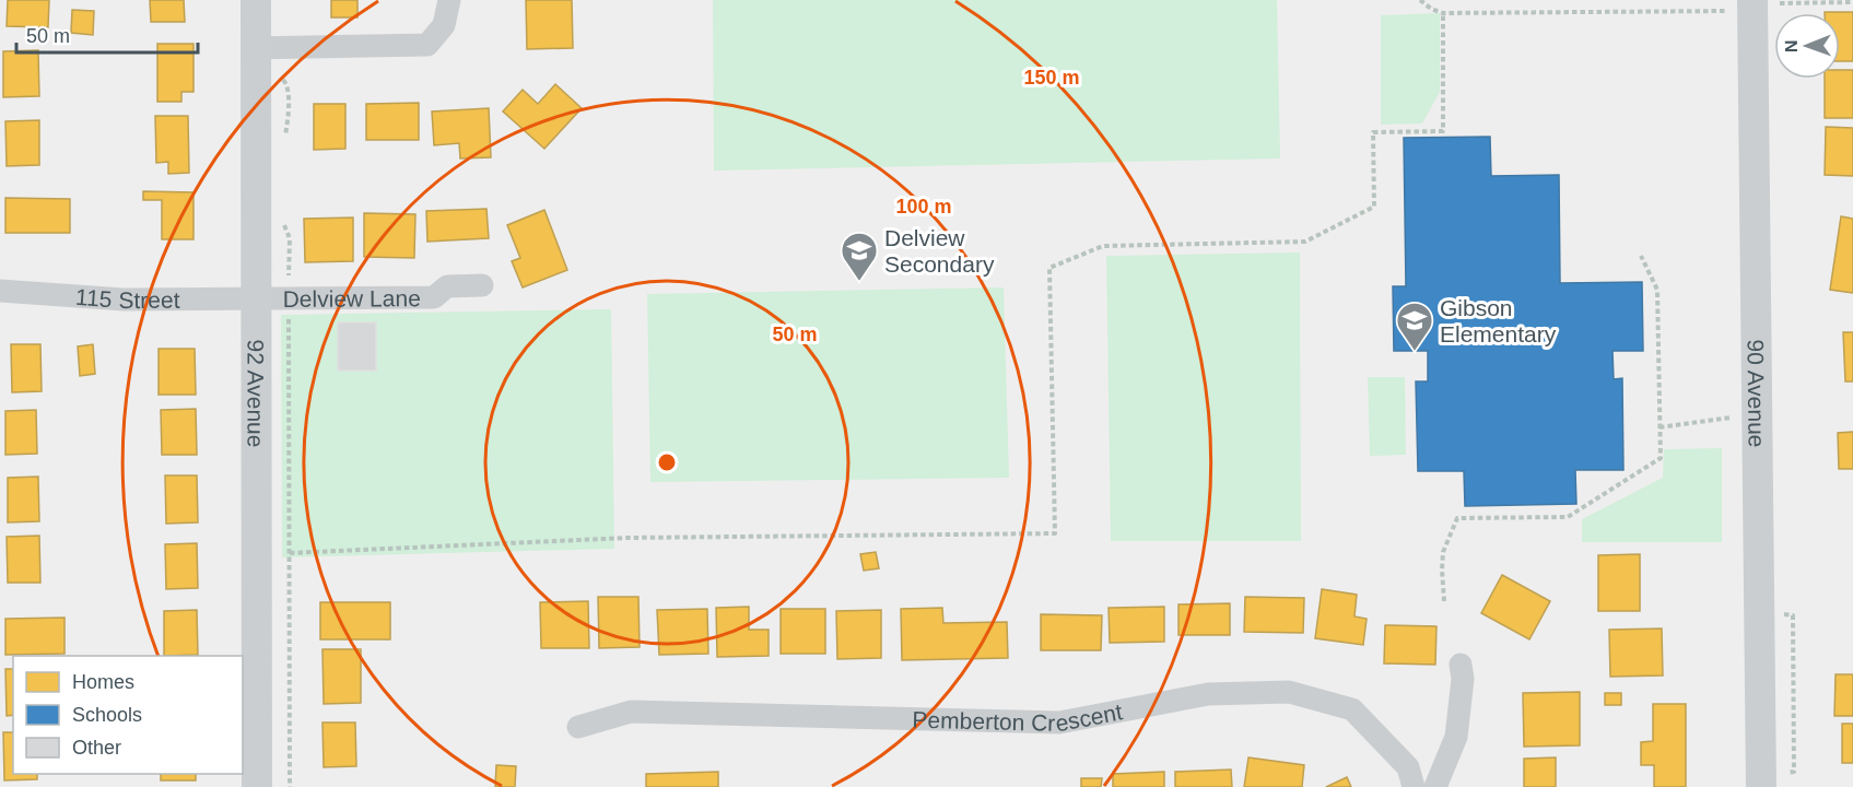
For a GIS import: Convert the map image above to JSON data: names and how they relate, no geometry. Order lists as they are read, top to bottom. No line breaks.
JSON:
{"streets":{"street":["115 Street","Delview Lane","92 Avenue","90 Avenue","Pemberton Crescent"]},"crossings":[["115 Street","Delview Lane"],["115 Street","92 Avenue"],["Delview Lane","92 Avenue"]],"places":{"school or university":["Delview Secondary","Gibson Elementary"]},"legend":["Homes","Schools","Other"],"scale_bar":"50 m","north":"left","rings":["150 m","100 m","50 m"]}
